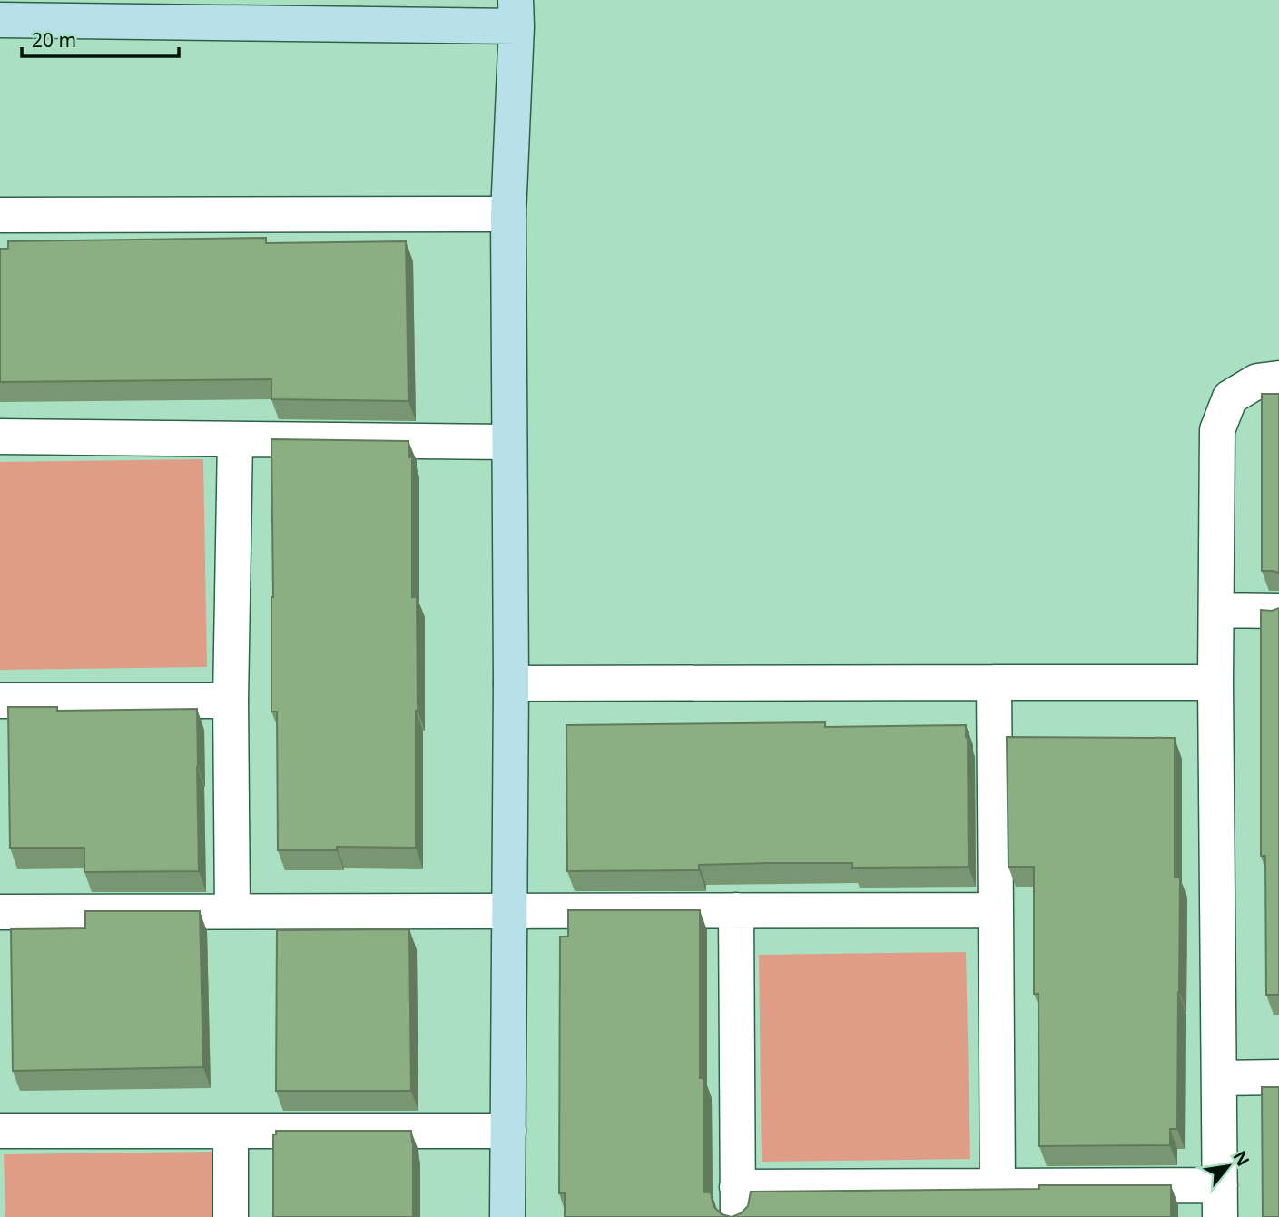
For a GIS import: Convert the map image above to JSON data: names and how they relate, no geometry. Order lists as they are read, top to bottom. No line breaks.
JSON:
{"scale_bar":"20 m","north":"top right"}
